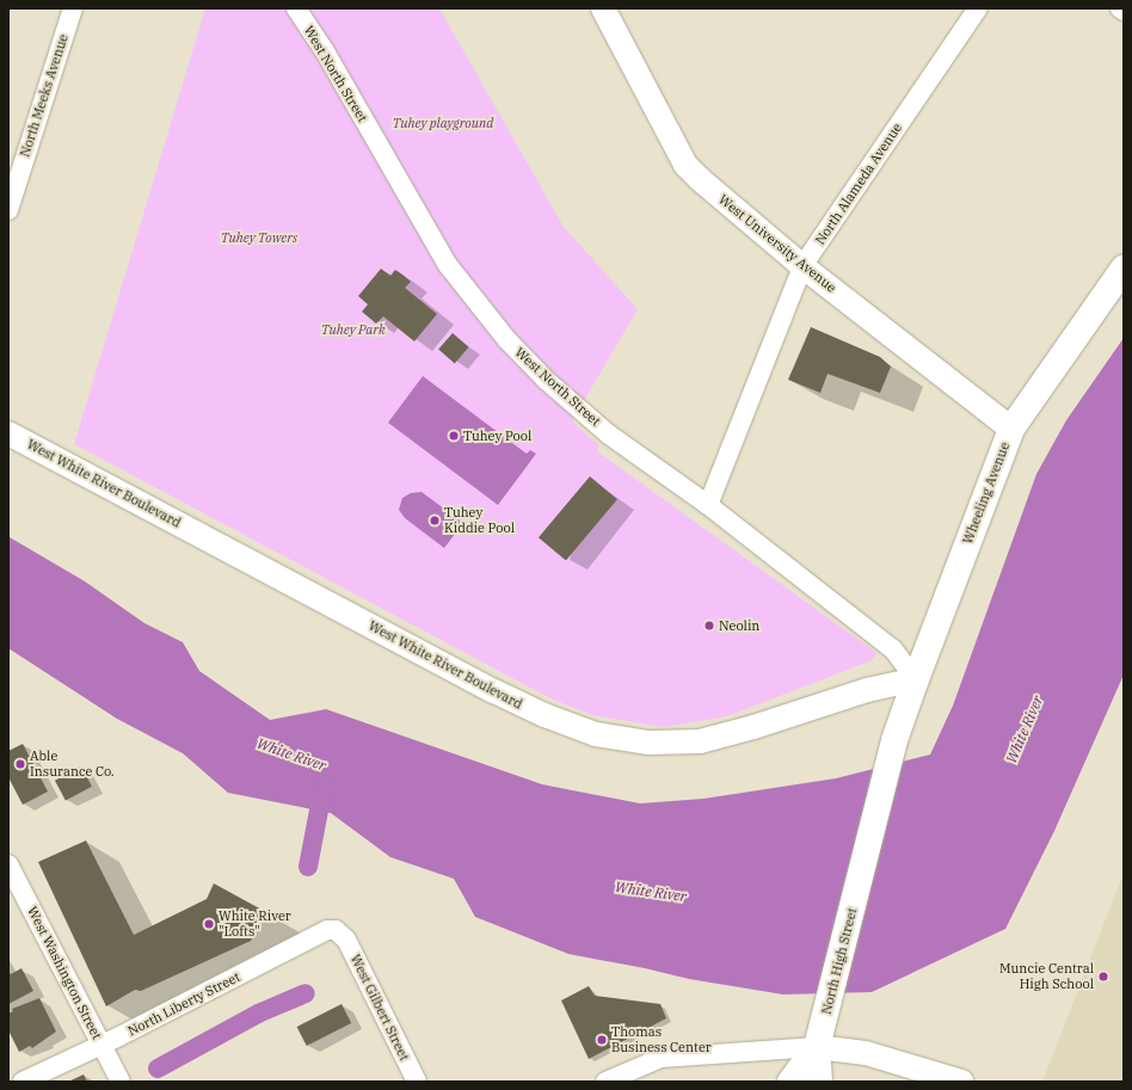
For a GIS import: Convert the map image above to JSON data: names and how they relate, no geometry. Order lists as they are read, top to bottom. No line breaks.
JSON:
{"streets":{"main road":["Wheeling Avenue","North High Street"],"street":["West North Street","North Meeks Avenue","North Alameda Avenue","West University Avenue","West White River Boulevard","West Washington Street","North Liberty Street","West Gilbert Street"]},"crossings":[["West North Street","North Alameda Avenue"],["West North Street","West White River Boulevard"],["West North Street","Wheeling Avenue"],["North Alameda Avenue","West University Avenue"],["West University Avenue","Wheeling Avenue"],["West White River Boulevard","Wheeling Avenue"],["Wheeling Avenue","North High Street"],["West Washington Street","North Liberty Street"],["North Liberty Street","West Gilbert Street"]],"water":["White River"],"parks":["Tuhey playground","Tuhey Towers","Tuhey Park"],"places":["Tuhey Pool","Tuhey Kiddie Pool","Neolin","Able Insurance Co.","White River \"Lofts\"","Muncie Central High School","Thomas Business Center"]}
